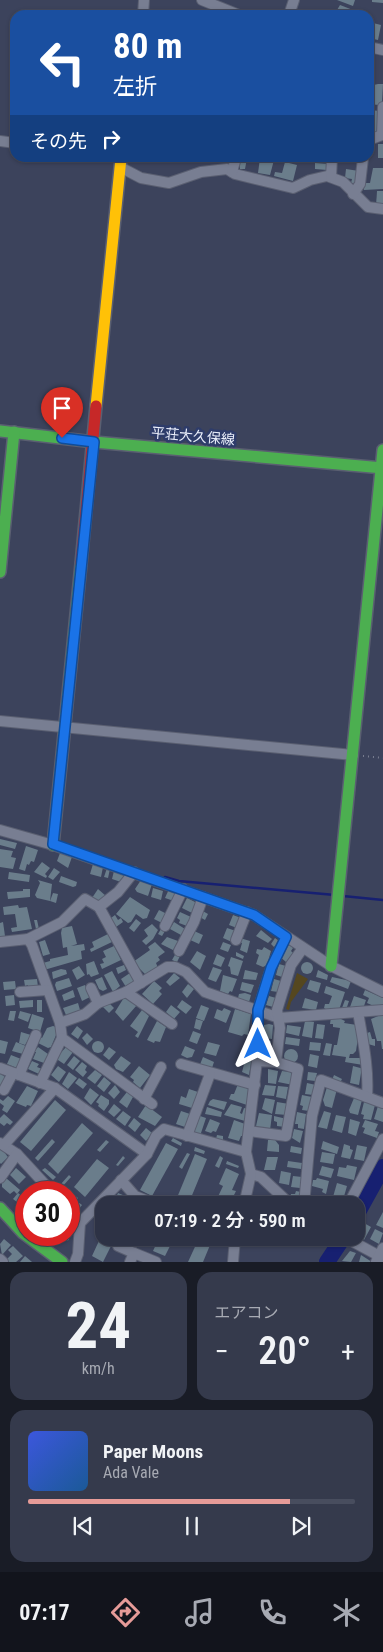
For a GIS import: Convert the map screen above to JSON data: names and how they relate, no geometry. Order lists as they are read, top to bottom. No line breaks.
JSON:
{"streets":{"street":["平荘大久保線"]},"page":{"turn":["80 m","左折"],"then":"その先","limit":"30","trip":"07:19 · 2 分 · 590 m","tile":[["24","km/h"],"エアコン"],"heat":["−","20°","+"],"song":["Paper Moons","Ada Vale"],"tabs":"07:17"}}
